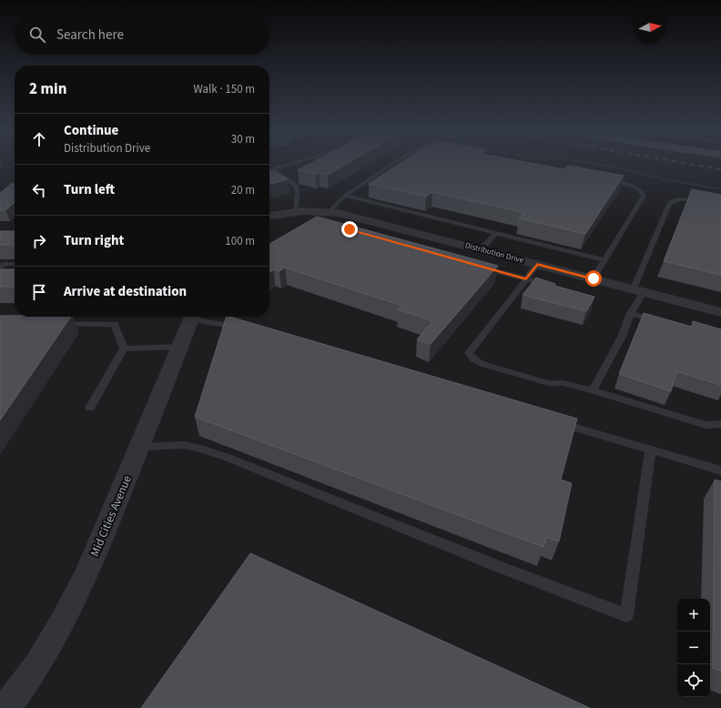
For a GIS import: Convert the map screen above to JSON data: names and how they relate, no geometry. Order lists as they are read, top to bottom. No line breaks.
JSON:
{"streets":{"street":["Distribution Drive","Mid Cities Avenue"]},"north":"right","page":{"search":"Search here","heading":["2 min","Walk · 150 m"],"list":[["Continue","Distribution Drive","30 m"],["Turn left","20 m"],["Turn right","100 m"],"Arrive at destination"],"map_buttons":["+","−"]}}
